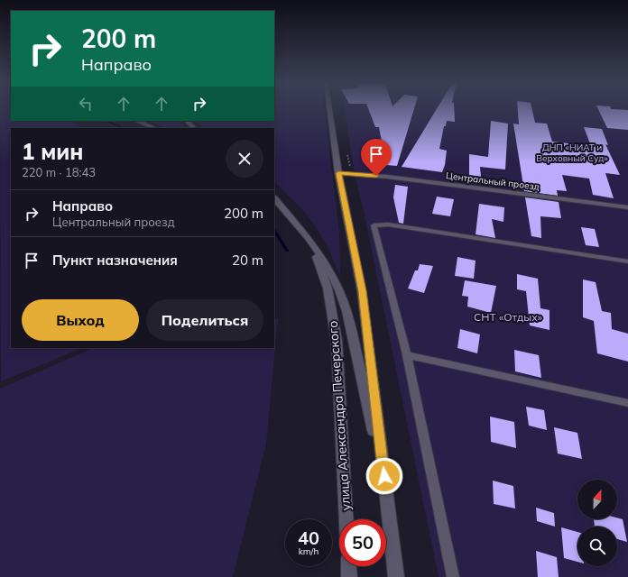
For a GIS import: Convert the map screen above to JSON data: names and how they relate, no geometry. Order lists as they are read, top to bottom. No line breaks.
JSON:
{"streets":{"main road":["Центральный проезд","улица Александра Печерского"]},"parks":["ДНП «НИАТ и Верховный Суд»","СНТ «Отдых»"],"north":"top","page":{"turn":["200 m","Направо"],"heading":["1 мин","220 m · 18:43"],"list":[{"name":"Направо","note":"Центральный проезд","value":"200 m"},{"name":"Пункт назначения","value":"20 m"}],"buttons":["Выход","Поделиться"],"speed":"40 km/h","limit":"50"}}
